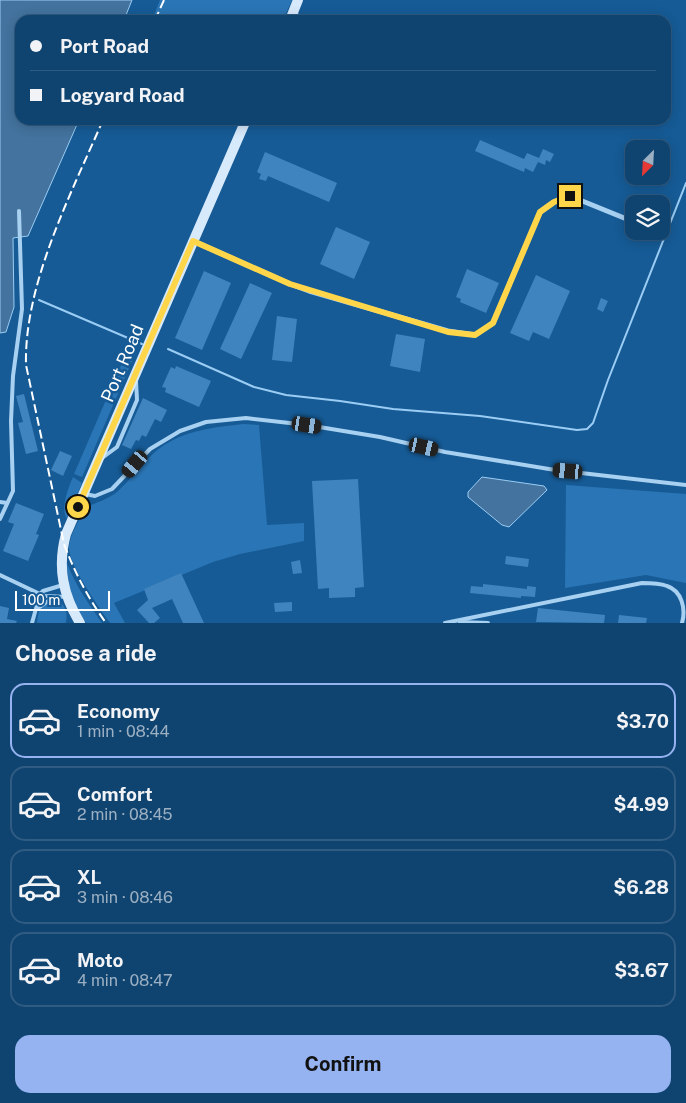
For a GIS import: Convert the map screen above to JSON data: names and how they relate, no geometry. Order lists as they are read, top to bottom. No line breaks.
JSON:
{"streets":{"main road":["Port Road"]},"scale_bar":"100 m","north":"bottom left","page":{"banner":["Port Road","Logyard Road"],"scale":"100 m","heading":"Choose a ride","list":[{"name":"Economy","note":"1 min · 08:44","value":"$3.70"},{"name":"Comfort","note":"2 min · 08:45","value":"$4.99"},{"name":"XL","note":"3 min · 08:46","value":"$6.28"},{"name":"Moto","note":"4 min · 08:47","value":"$3.67"}],"buttons":"Confirm"}}
